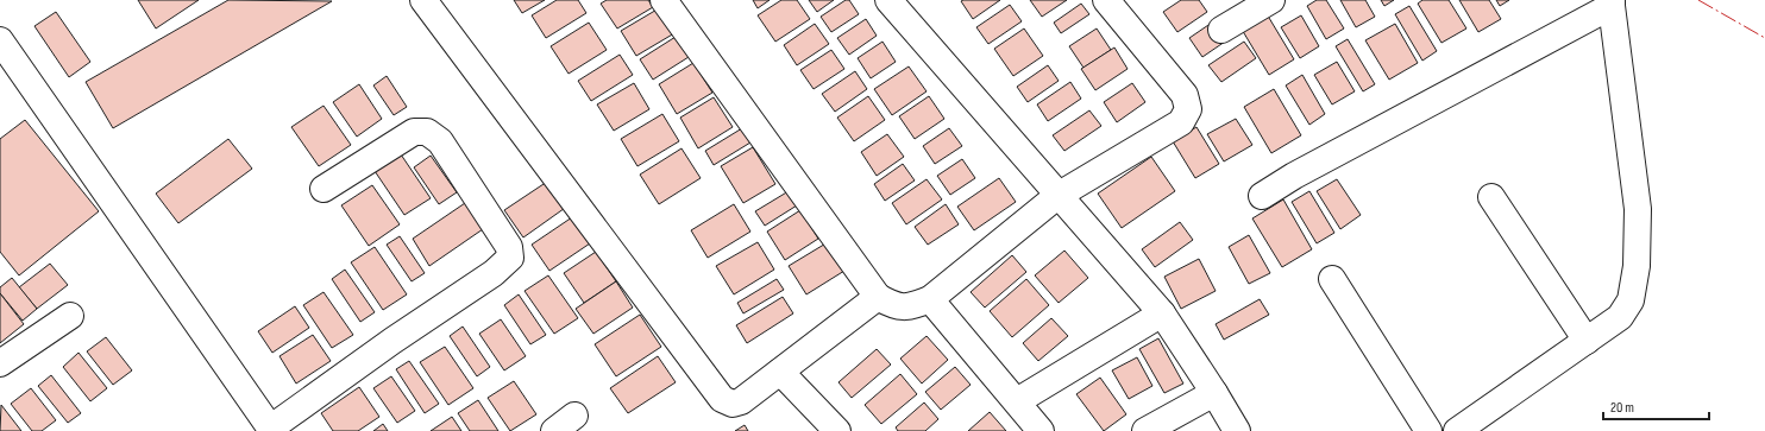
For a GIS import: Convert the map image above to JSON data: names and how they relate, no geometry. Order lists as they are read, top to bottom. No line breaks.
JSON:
{"scale_bar":"20 m"}
